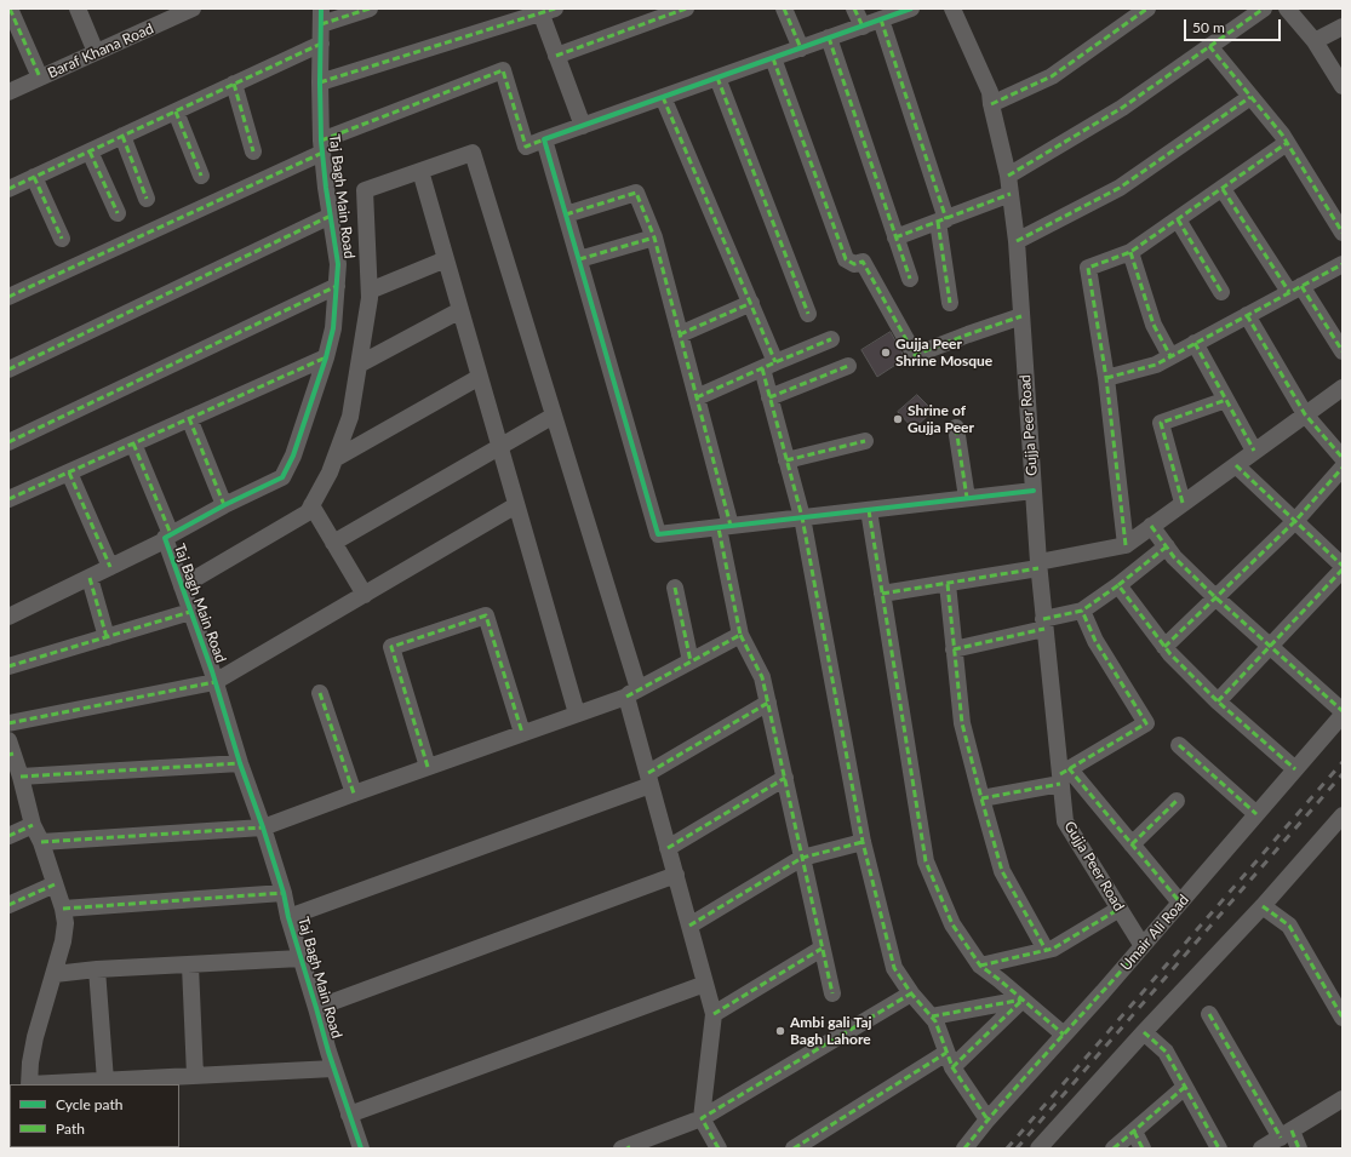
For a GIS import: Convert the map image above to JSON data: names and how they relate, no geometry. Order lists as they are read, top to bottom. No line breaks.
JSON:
{"streets":{"street":["Baraf Khana Road","Taj Bagh Main Road","Gujja Peer Road","Umair Ali Road"]},"crossings":[["Gujja Peer Road","Umair Ali Road"]],"places":["Gujja Peer Shrine Mosque","Shrine of Gujja Peer","Ambi gali Taj Bagh Lahore"],"legend":["Cycle path","Path"],"scale_bar":"50 m"}
